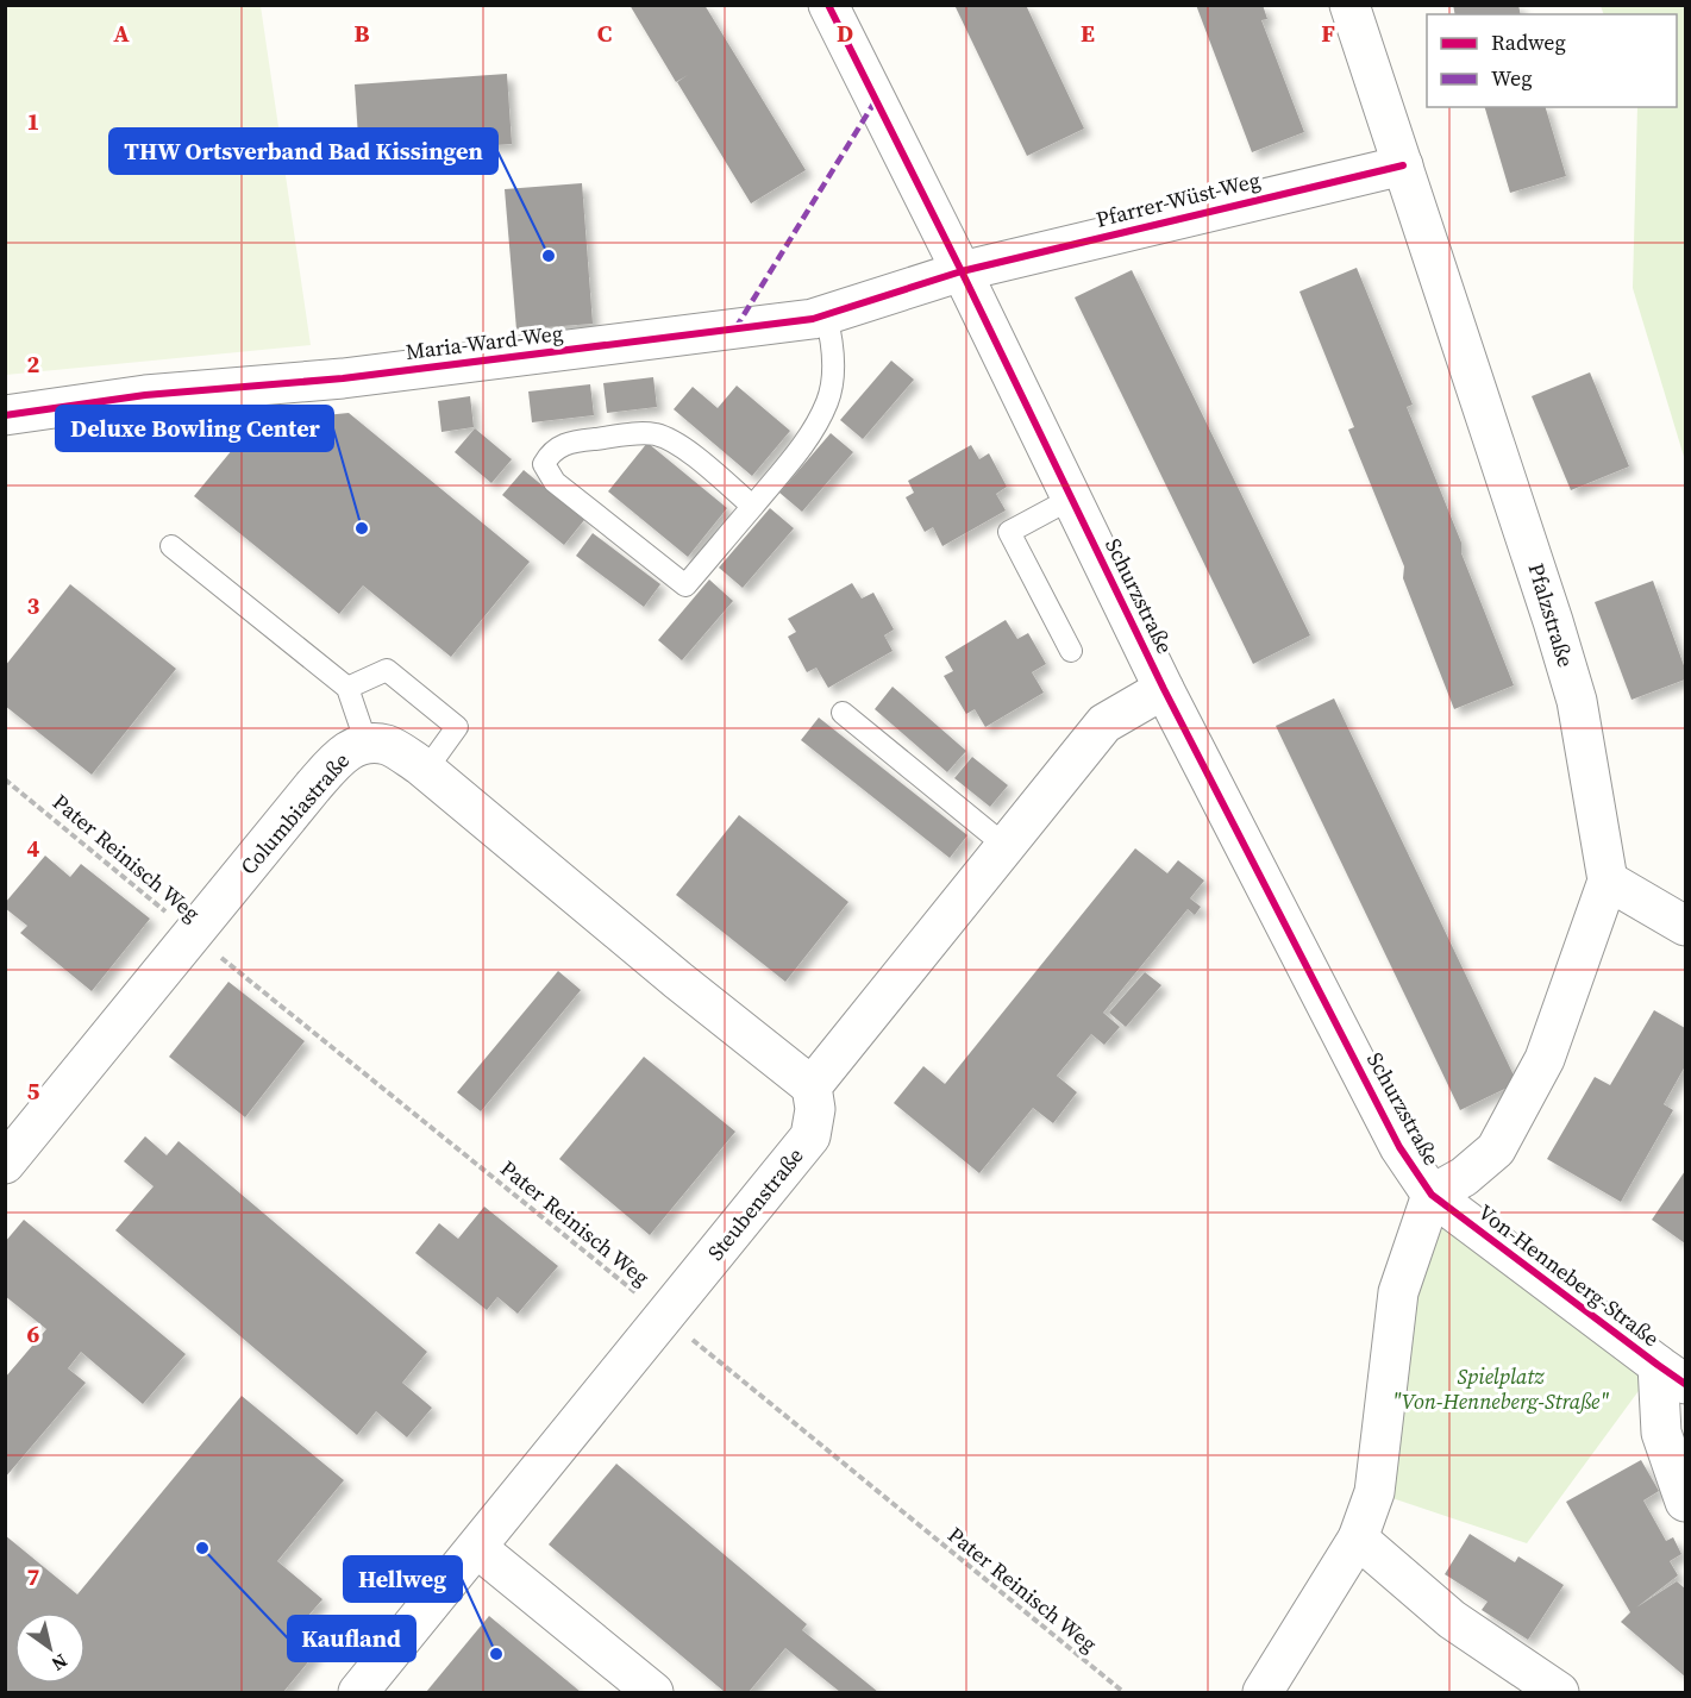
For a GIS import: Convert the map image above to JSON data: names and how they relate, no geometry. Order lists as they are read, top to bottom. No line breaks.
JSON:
{"streets":{"street":["Pfarrer-Wüst-Weg","Maria-Ward-Weg","Schurzstraße","Pfalzstraße","Columbiastraße","Steubenstraße","Von-Henneberg-Straße"],"path":["Pater Reinisch Weg"]},"crossings":[["Pfarrer-Wüst-Weg","Maria-Ward-Weg"],["Pfarrer-Wüst-Weg","Schurzstraße"],["Pfarrer-Wüst-Weg","Pfalzstraße"],["Maria-Ward-Weg","Schurzstraße"],["Schurzstraße","Pfalzstraße"],["Schurzstraße","Von-Henneberg-Straße"],["Pfalzstraße","Von-Henneberg-Straße"],["Columbiastraße","Pater Reinisch Weg"],["Columbiastraße","Steubenstraße"],["Pater Reinisch Weg","Steubenstraße"]],"parks":["Spielplatz \"Von-Henneberg-Straße\""],"places":["THW Ortsverband Bad Kissingen","Deluxe Bowling Center","Kaufland","Hellweg"],"legend":["Radweg","Weg"],"north":"bottom right","grid":{"columns":["A","B","C","D","E","F"],"rows":["1","2","3","4","5","6","7"]}}
